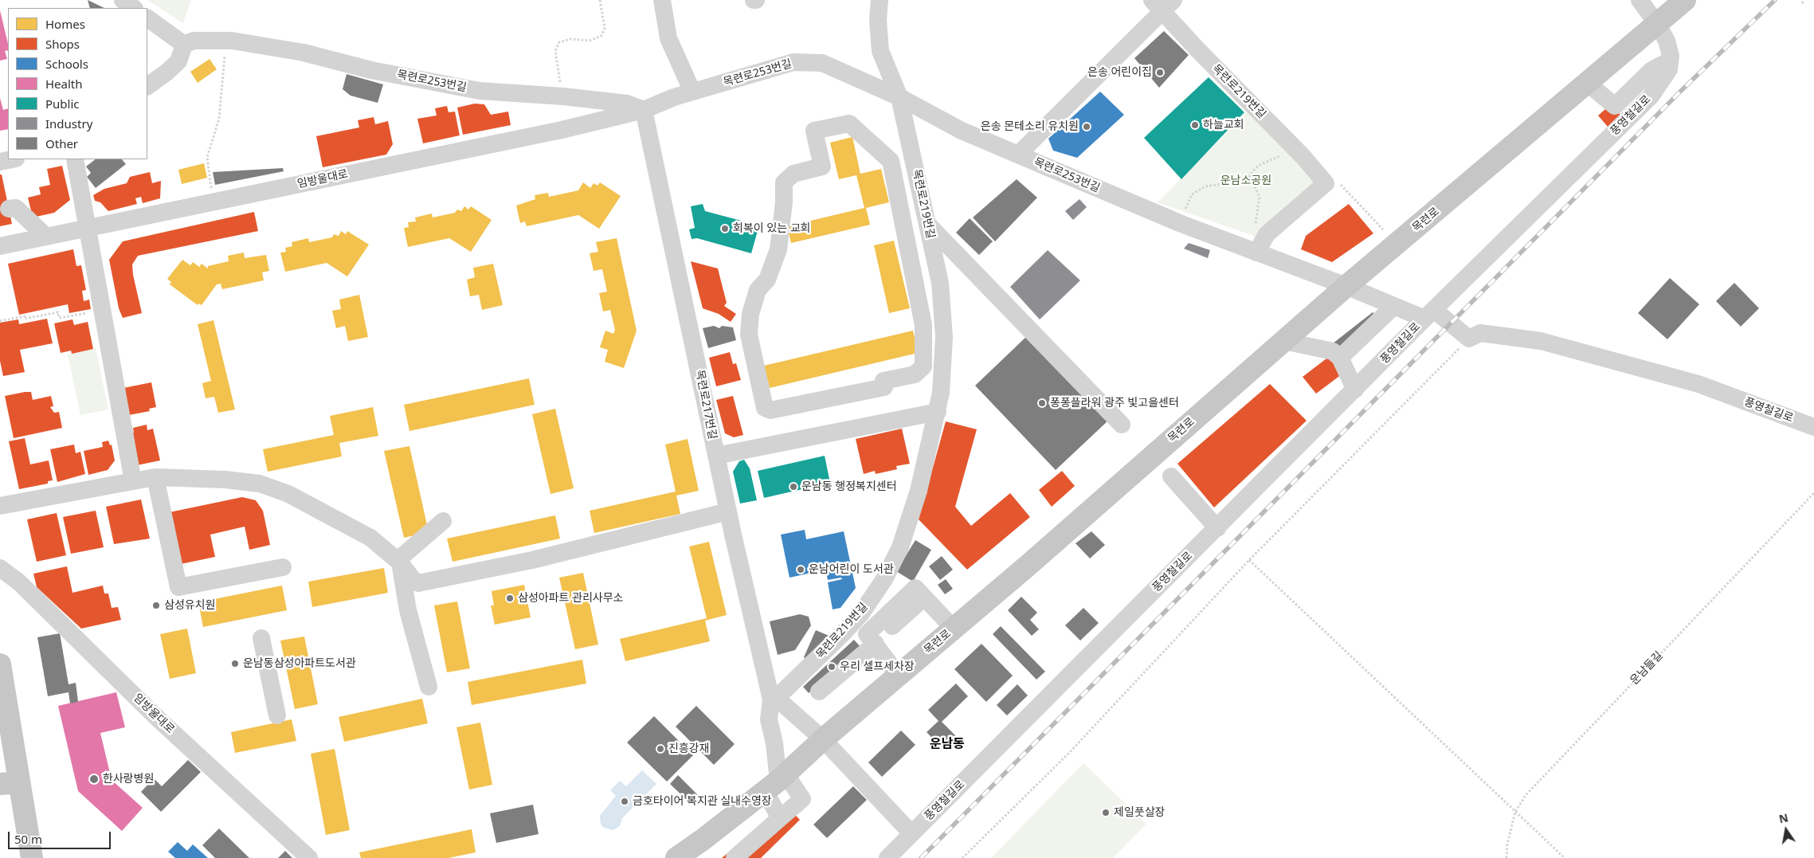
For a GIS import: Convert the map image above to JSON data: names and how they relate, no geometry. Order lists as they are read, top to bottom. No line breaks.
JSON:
{"streets":{"main road":["목련로"],"street":["목련로253번길","목련로219번길","풍영철길로","임방울대로","목련로217번길"],"path":["운남들길"]},"crossings":[["목련로253번길","목련로219번길"],["목련로253번길","풍영철길로"],["목련로253번길","임방울대로"],["목련로253번길","목련로"],["목련로253번길","목련로217번길"],["목련로219번길","목련로217번길"],["풍영철길로","목련로"],["임방울대로","목련로217번길"],["목련로","목련로217번길"]],"districts":["운남동"],"parks":["운남소공원"],"places":["은송 어린이집","하늘교회","은송 몬테소리 유치원","회복이 있는 교회","퐁퐁플라워 광주 빛고을센터","운남동 행정복지센터","운남어린이 도서관","삼성아파트 관리사무소","삼성유치원","운남동삼성아파트도서관","우리 셀프세차장","진흥강재","한사랑병원","금호타이어 복지관 실내수영장","제일풋살장"],"legend":["Homes","Shops","Schools","Health","Public","Industry","Other"],"scale_bar":"50 m","north":"top"}
